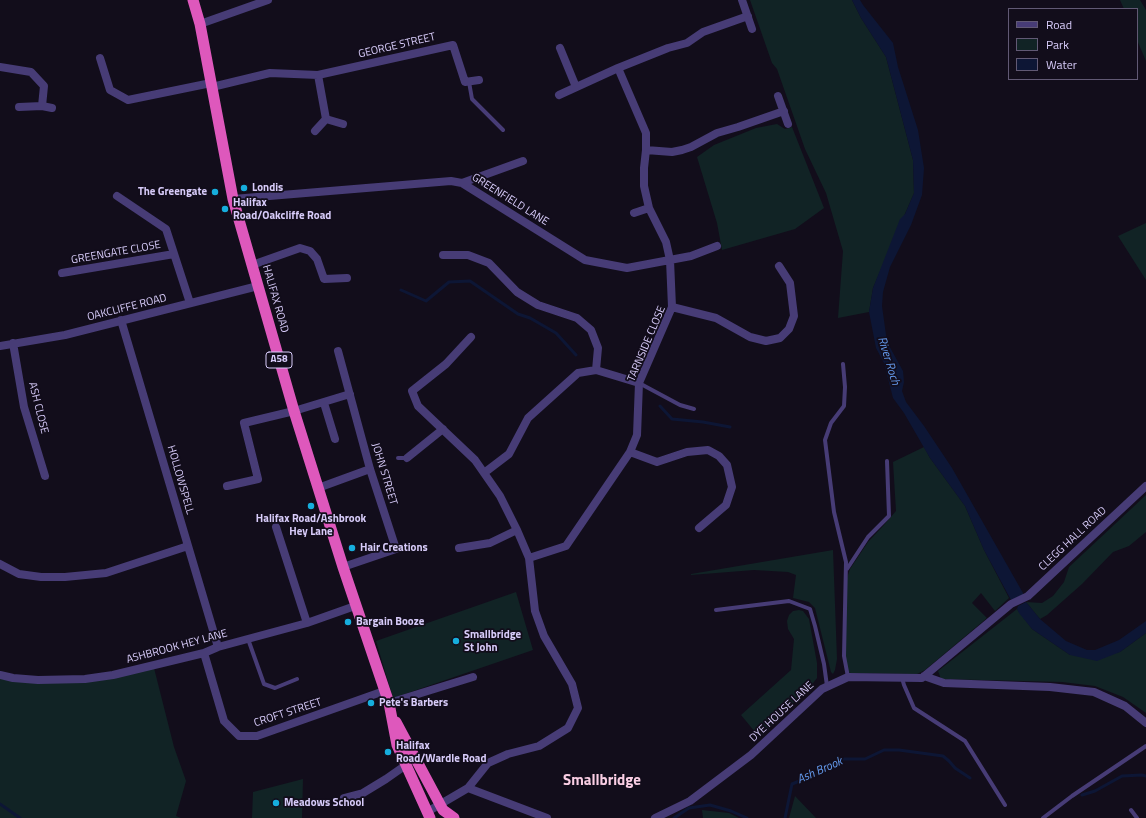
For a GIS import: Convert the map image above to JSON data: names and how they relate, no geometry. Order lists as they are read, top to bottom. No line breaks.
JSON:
{"streets":{"highway":["HALIFAX ROAD","A58"],"street":["GEORGE STREET","GREENFIELD LANE","GREENGATE CLOSE","OAKCLIFFE ROAD","TARNSIDE CLOSE","ASH CLOSE","JOHN STREET","HOLLOWSPELL","CLEGG HALL ROAD","ASHBROOK HEY LANE","DYE HOUSE LANE","CROFT STREET"]},"crossings":[["GEORGE STREET","HALIFAX ROAD"],["GREENFIELD LANE","HALIFAX ROAD"],["GREENGATE CLOSE","OAKCLIFFE ROAD"],["HALIFAX ROAD","OAKCLIFFE ROAD"],["HALIFAX ROAD","JOHN STREET"],["HALIFAX ROAD","ASHBROOK HEY LANE"],["HALIFAX ROAD","CROFT STREET"],["OAKCLIFFE ROAD","ASH CLOSE"],["OAKCLIFFE ROAD","HOLLOWSPELL"],["HOLLOWSPELL","ASHBROOK HEY LANE"],["CLEGG HALL ROAD","DYE HOUSE LANE"],["ASHBROOK HEY LANE","CROFT STREET"]],"districts":["Smallbridge"],"water":["River Roch","Ash Brook"],"places":["Londis","The Greengate","Halifax Road/Oakcliffe Road","Halifax Road/Ashbrook Hey Lane","Hair Creations","Bargain Booze","Smallbridge St John","Pete's Barbers","Halifax Road/Wardle Road","Meadows School"],"legend":["Road","Park","Water"]}
